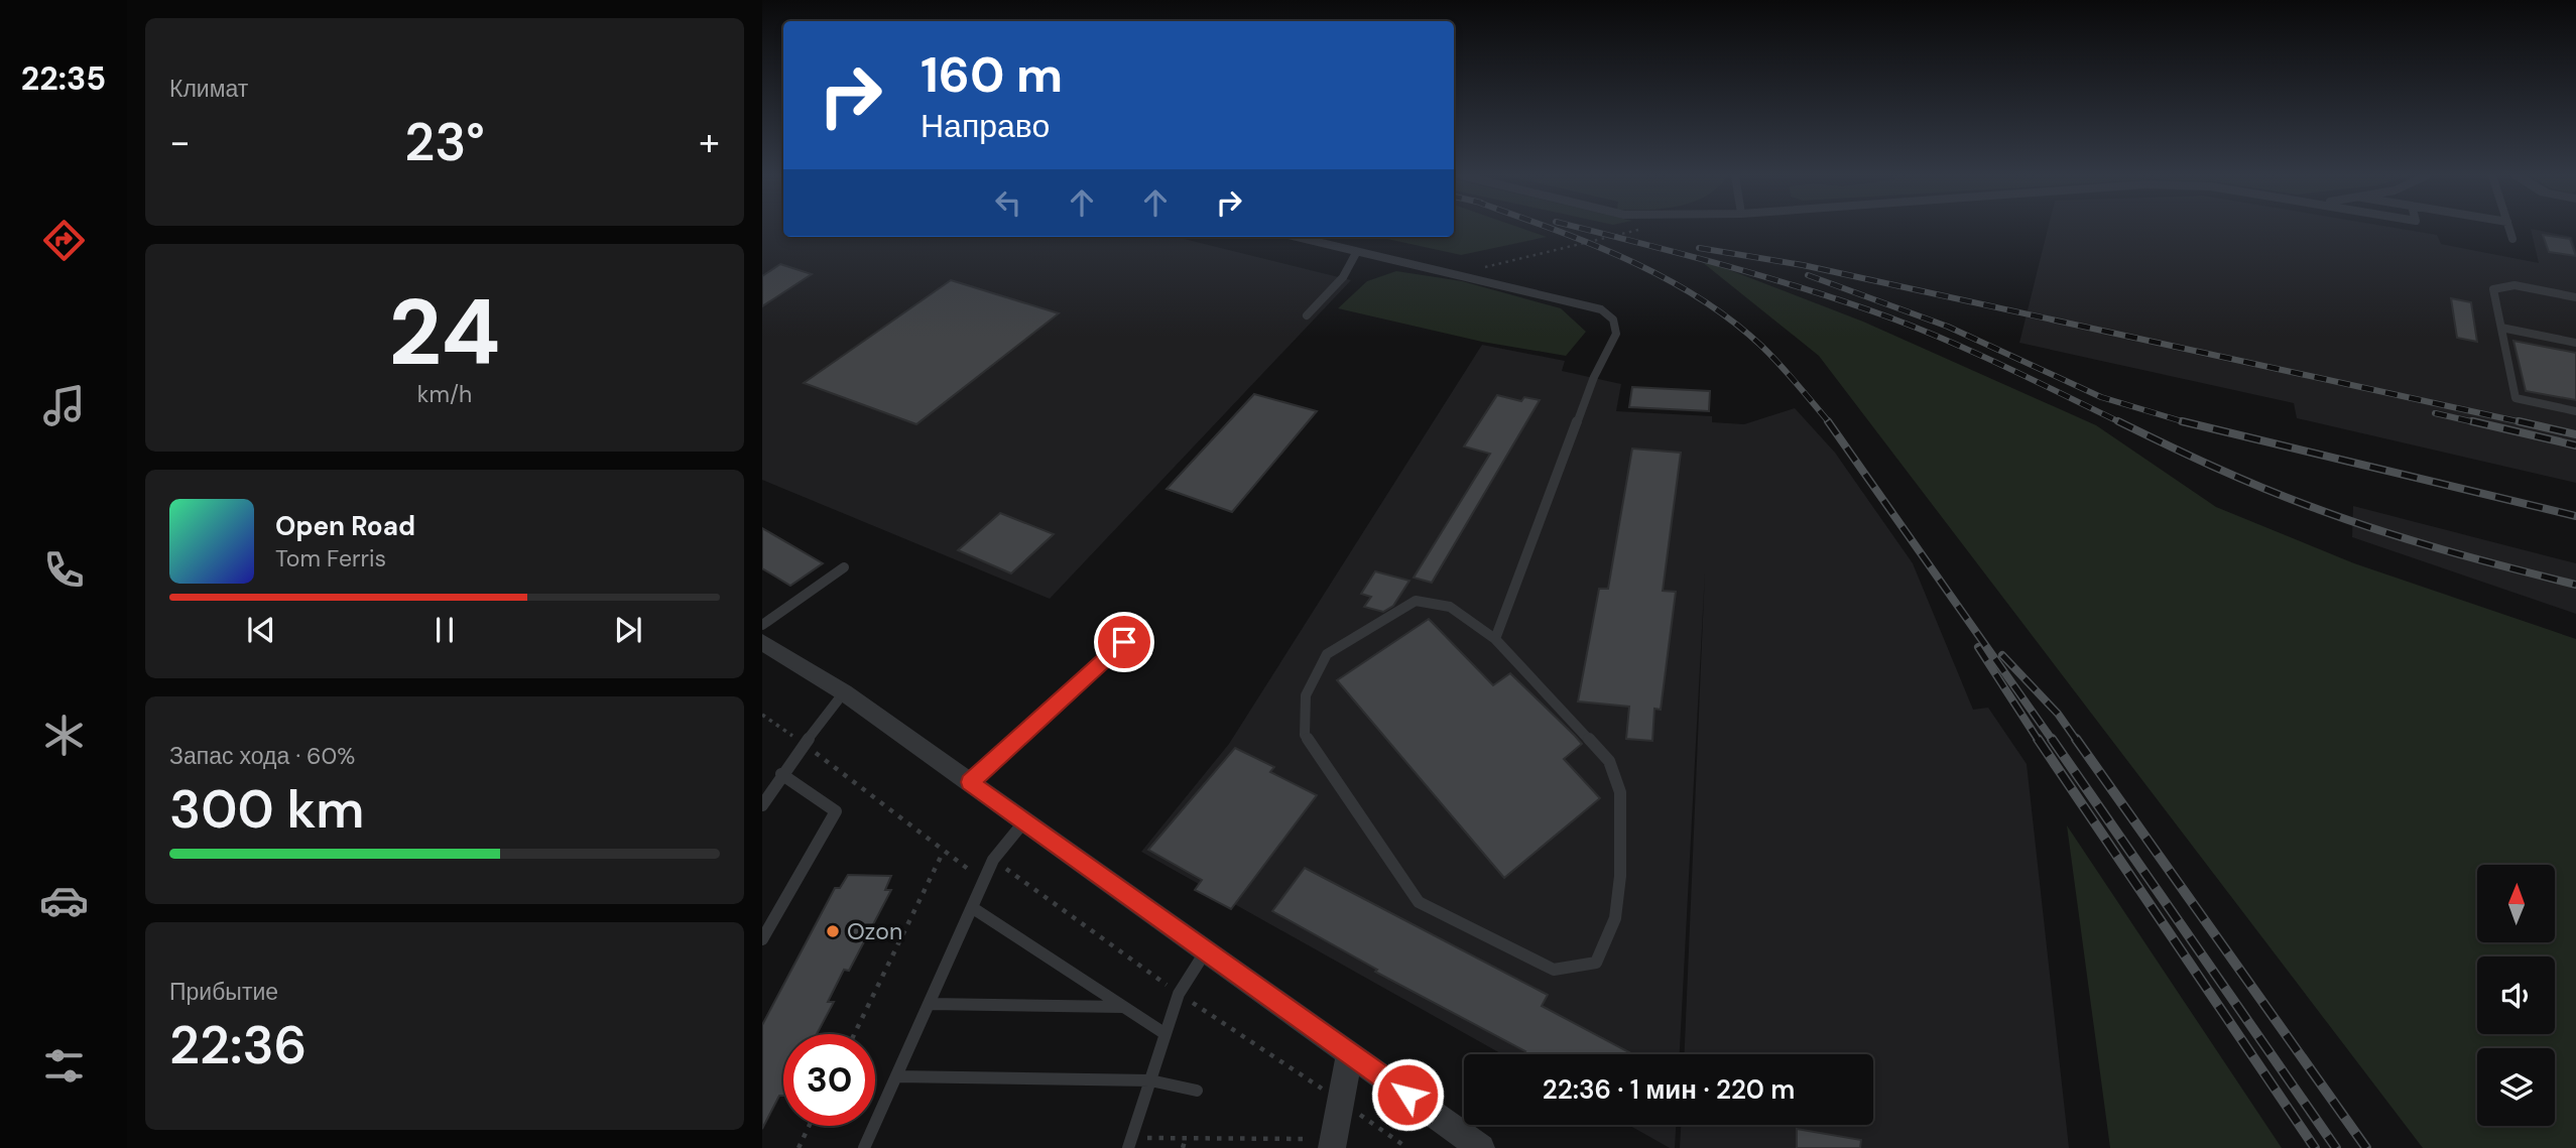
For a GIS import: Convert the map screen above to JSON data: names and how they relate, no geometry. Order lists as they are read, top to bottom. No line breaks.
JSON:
{"places":["Ozon"],"north":"top","page":{"tabs":"22:35","tile":["Климат",["24","km/h"],["Запас хода · 60%","300 km"],["Прибытие","22:36"]],"turn":["160 m","Направо"],"heat":["−","23°","+"],"song":["Open Road","Tom Ferris"],"limit":"30","trip":"22:36 · 1 мин · 220 m"}}
